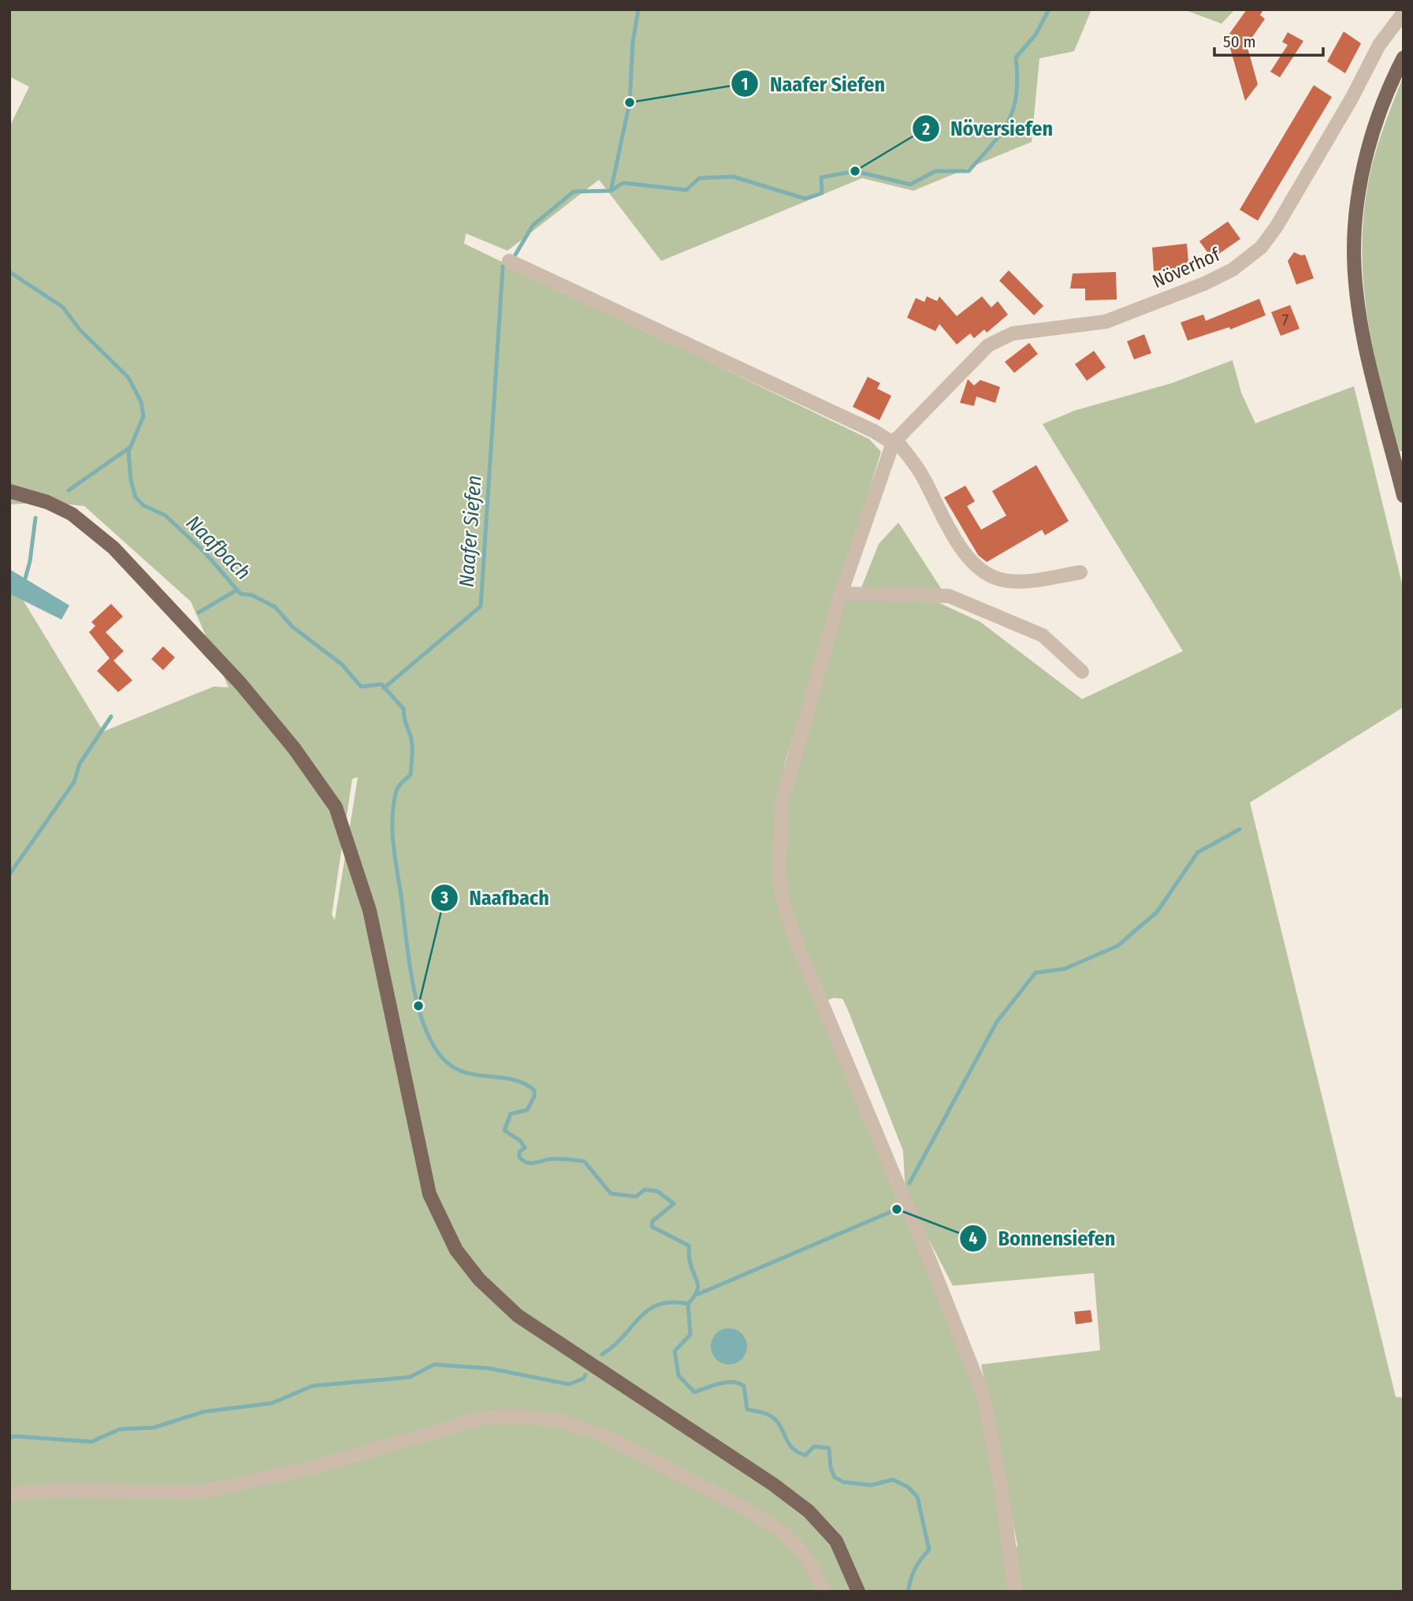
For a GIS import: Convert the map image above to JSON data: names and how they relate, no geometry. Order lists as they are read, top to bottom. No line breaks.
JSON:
{"streets":{"street":["Növerhof"]},"water":["Naafer Siefen","Naafbach"],"places":["Naafer Siefen","Növersiefen","Naafbach","Bonnensiefen"],"house_numbers":["7"],"scale_bar":"50 m"}
